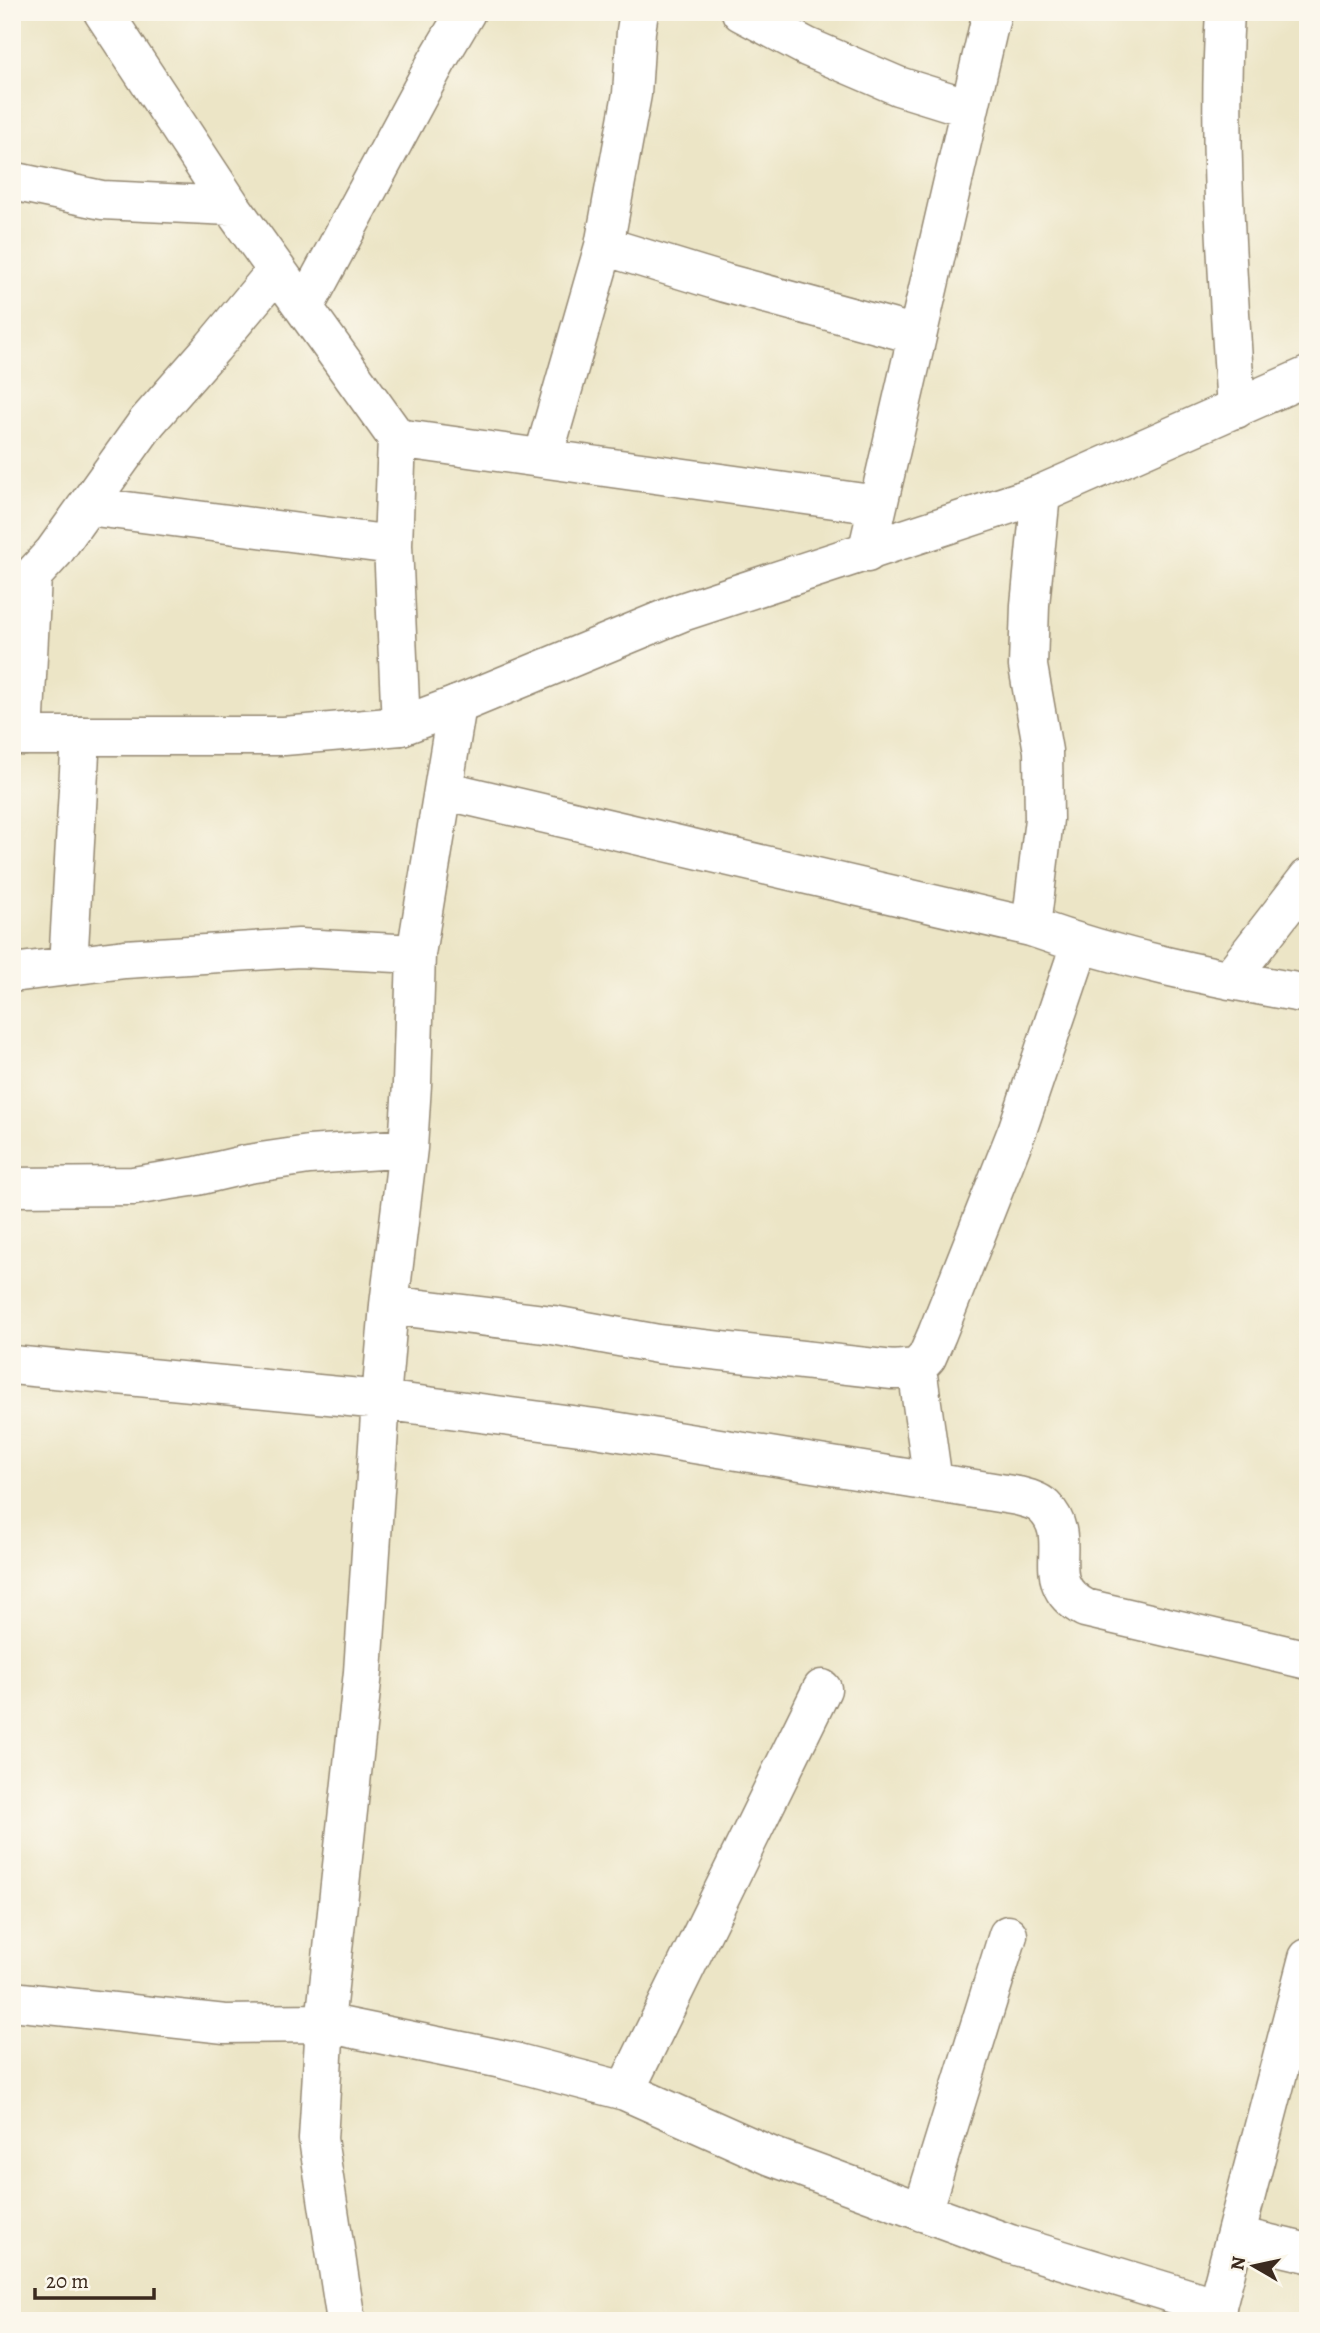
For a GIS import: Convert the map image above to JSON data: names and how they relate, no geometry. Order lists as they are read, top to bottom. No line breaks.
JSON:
{"scale_bar":"20 m","north":"left"}
